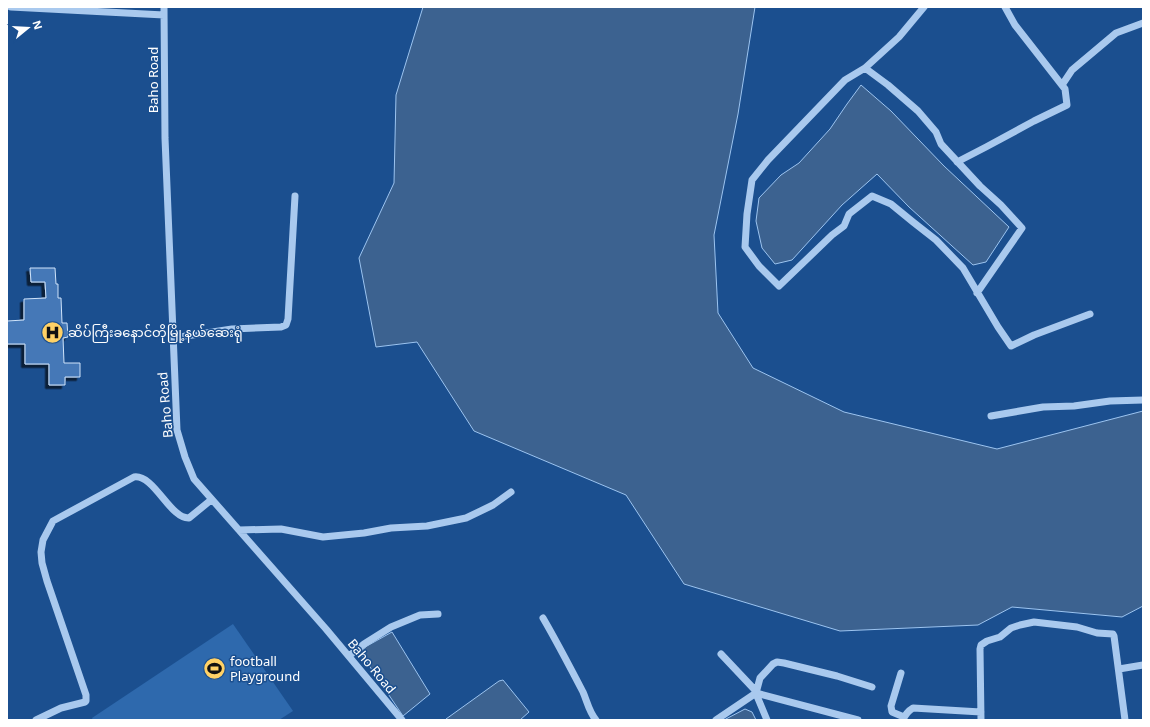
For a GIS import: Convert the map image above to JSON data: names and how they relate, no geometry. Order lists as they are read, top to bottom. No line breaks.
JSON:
{"streets":{"street":["Baho Road"]},"places":{"hospital":["ဆိပ်ကြီးခနောင်တိုမြို့နယ်ဆေးရုံ"],"sports":["football Playground"]},"north":"right"}
